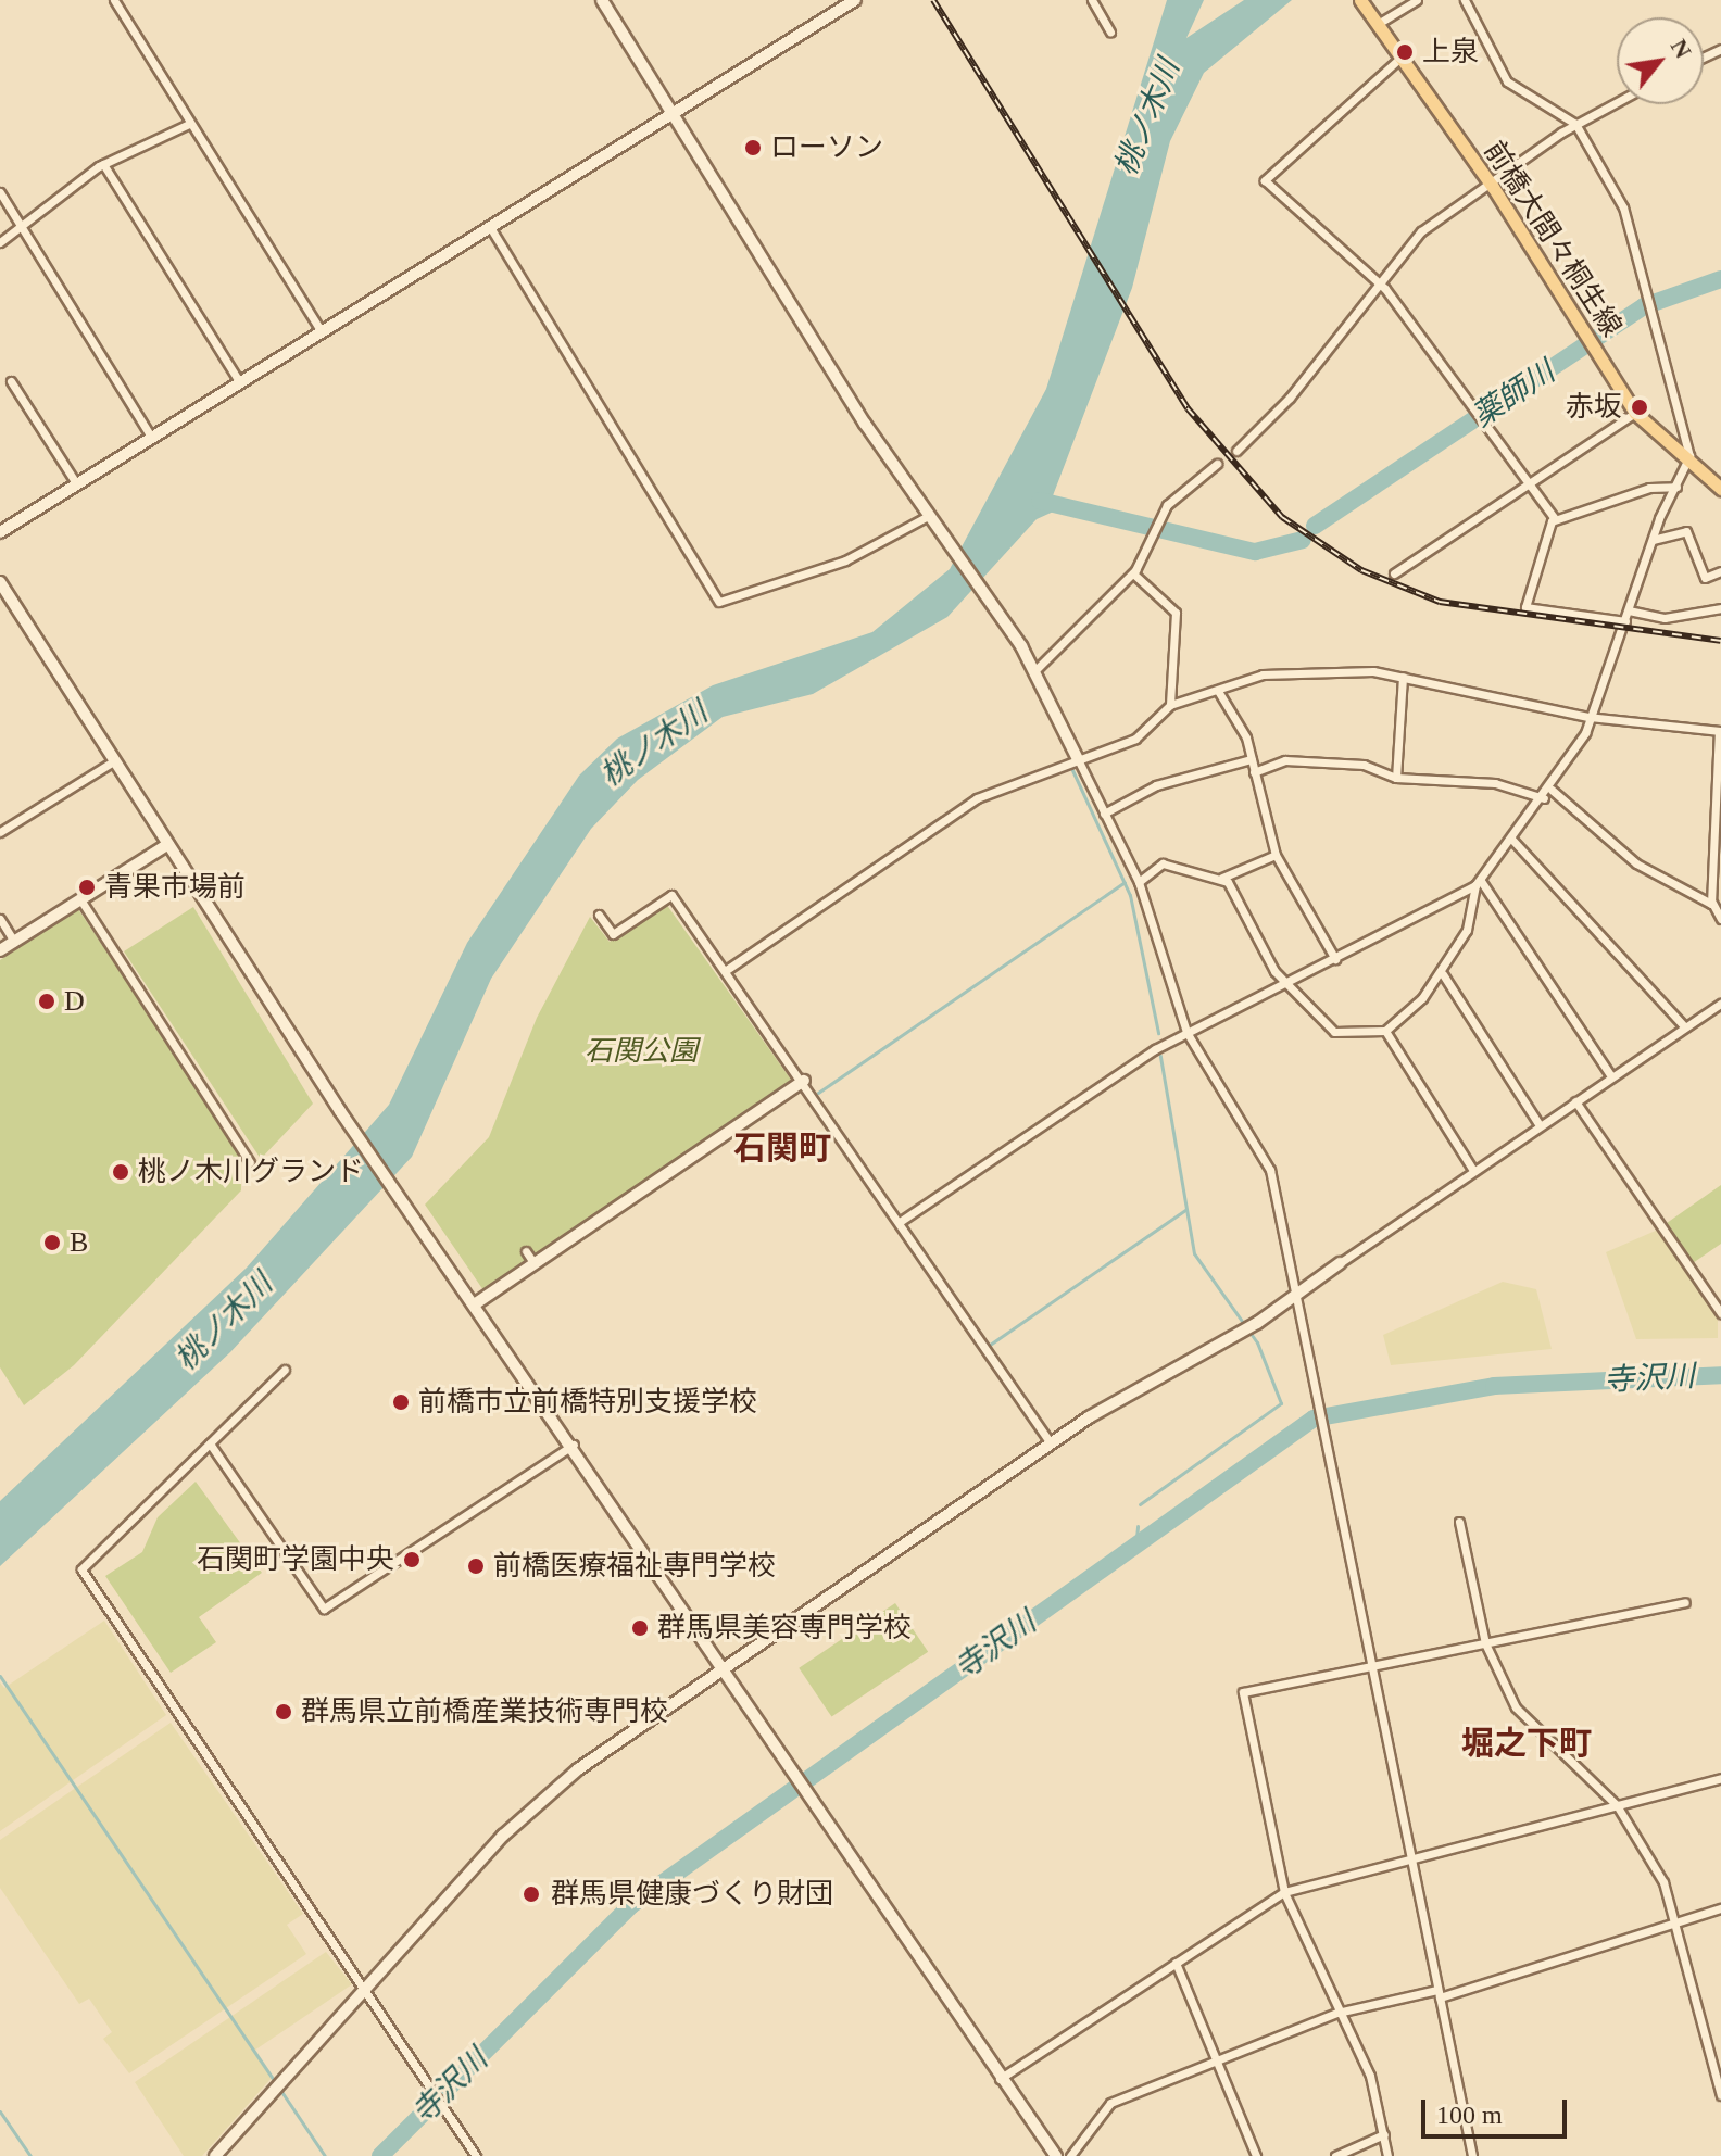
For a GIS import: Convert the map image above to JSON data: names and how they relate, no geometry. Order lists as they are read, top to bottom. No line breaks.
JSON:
{"streets":{"main road":["前橋大間々桐生線"]},"districts":["石関町","堀之下町"],"water":["桃ノ木川","薬師川","寺沢川"],"parks":["石関公園"],"places":["上泉","ローソン","赤坂","青果市場前","D","桃ノ木川グランド","B","前橋市立前橋特別支援学校","石関町学園中央","前橋医療福祉専門学校","群馬県美容専門学校","群馬県立前橋産業技術専門校","群馬県健康づくり財団"],"scale_bar":"100 m","north":"top right"}
